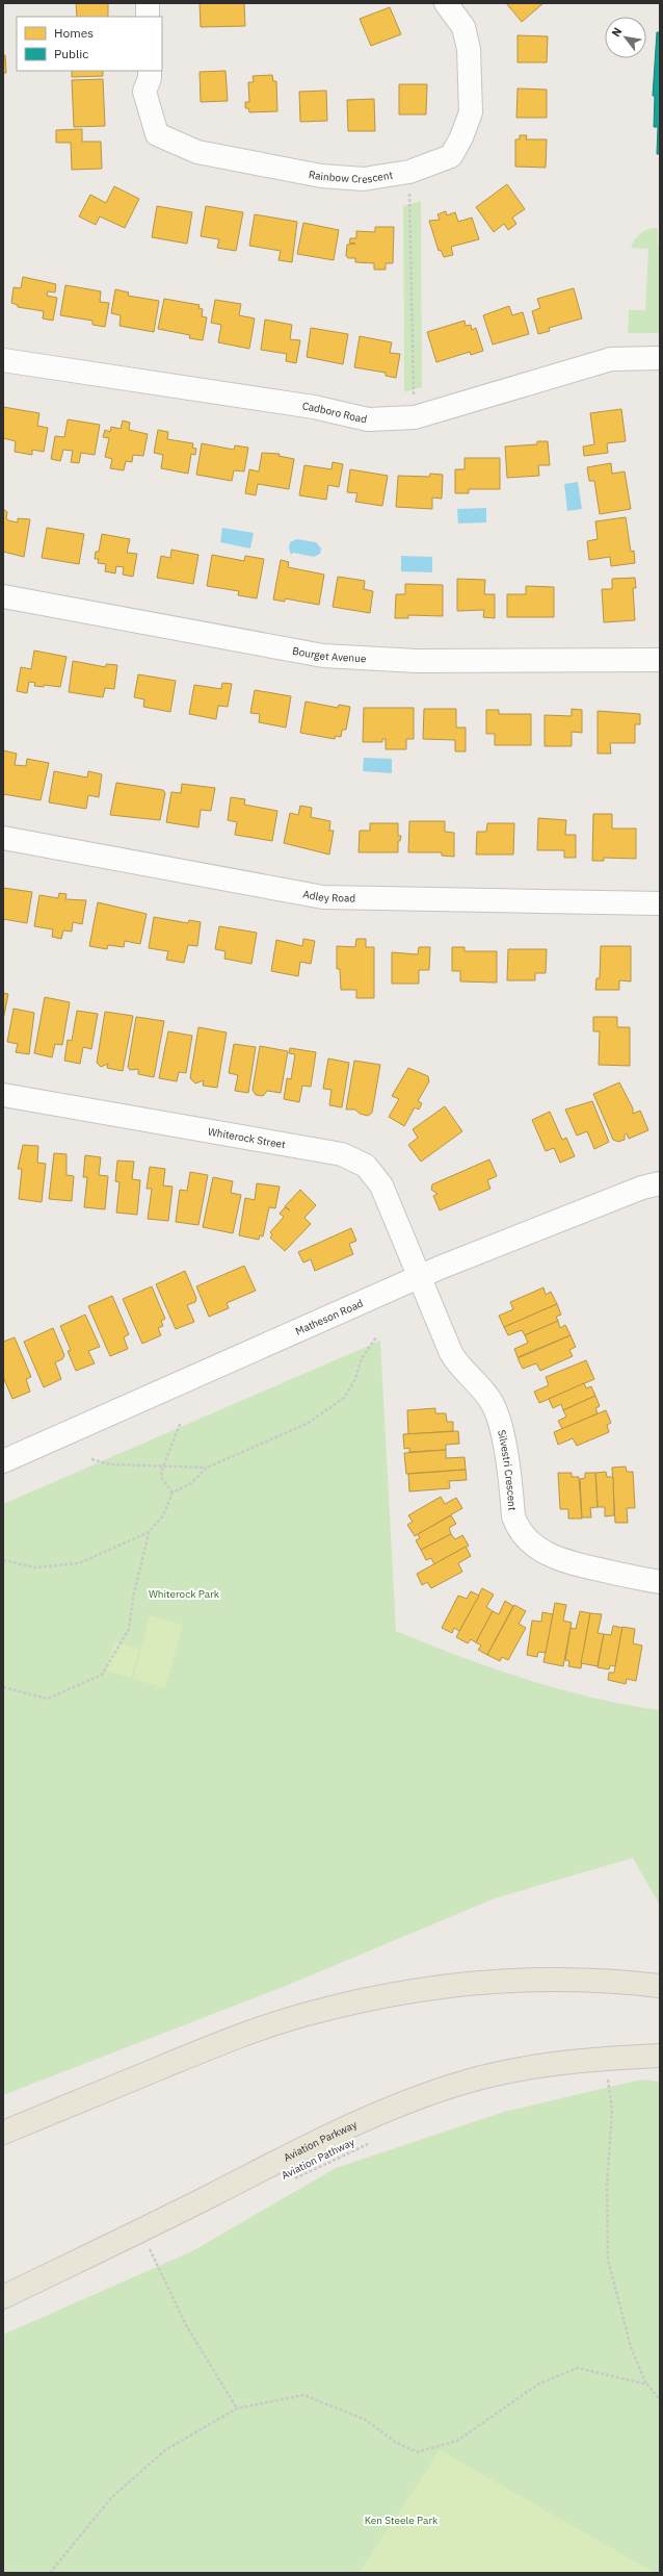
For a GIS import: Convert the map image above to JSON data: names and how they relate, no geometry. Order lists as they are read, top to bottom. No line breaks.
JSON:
{"streets":{"main road":["Aviation Parkway"],"street":["Rainbow Crescent","Cadboro Road","Bourget Avenue","Adley Road","Whiterock Street","Matheson Road","Silvestri Crescent"],"path":["Aviation Pathway"]},"crossings":[["Whiterock Street","Matheson Road"],["Whiterock Street","Silvestri Crescent"],["Matheson Road","Silvestri Crescent"]],"parks":["Whiterock Park","Ken Steele Park"],"legend":["Homes","Public"],"north":"top left"}
